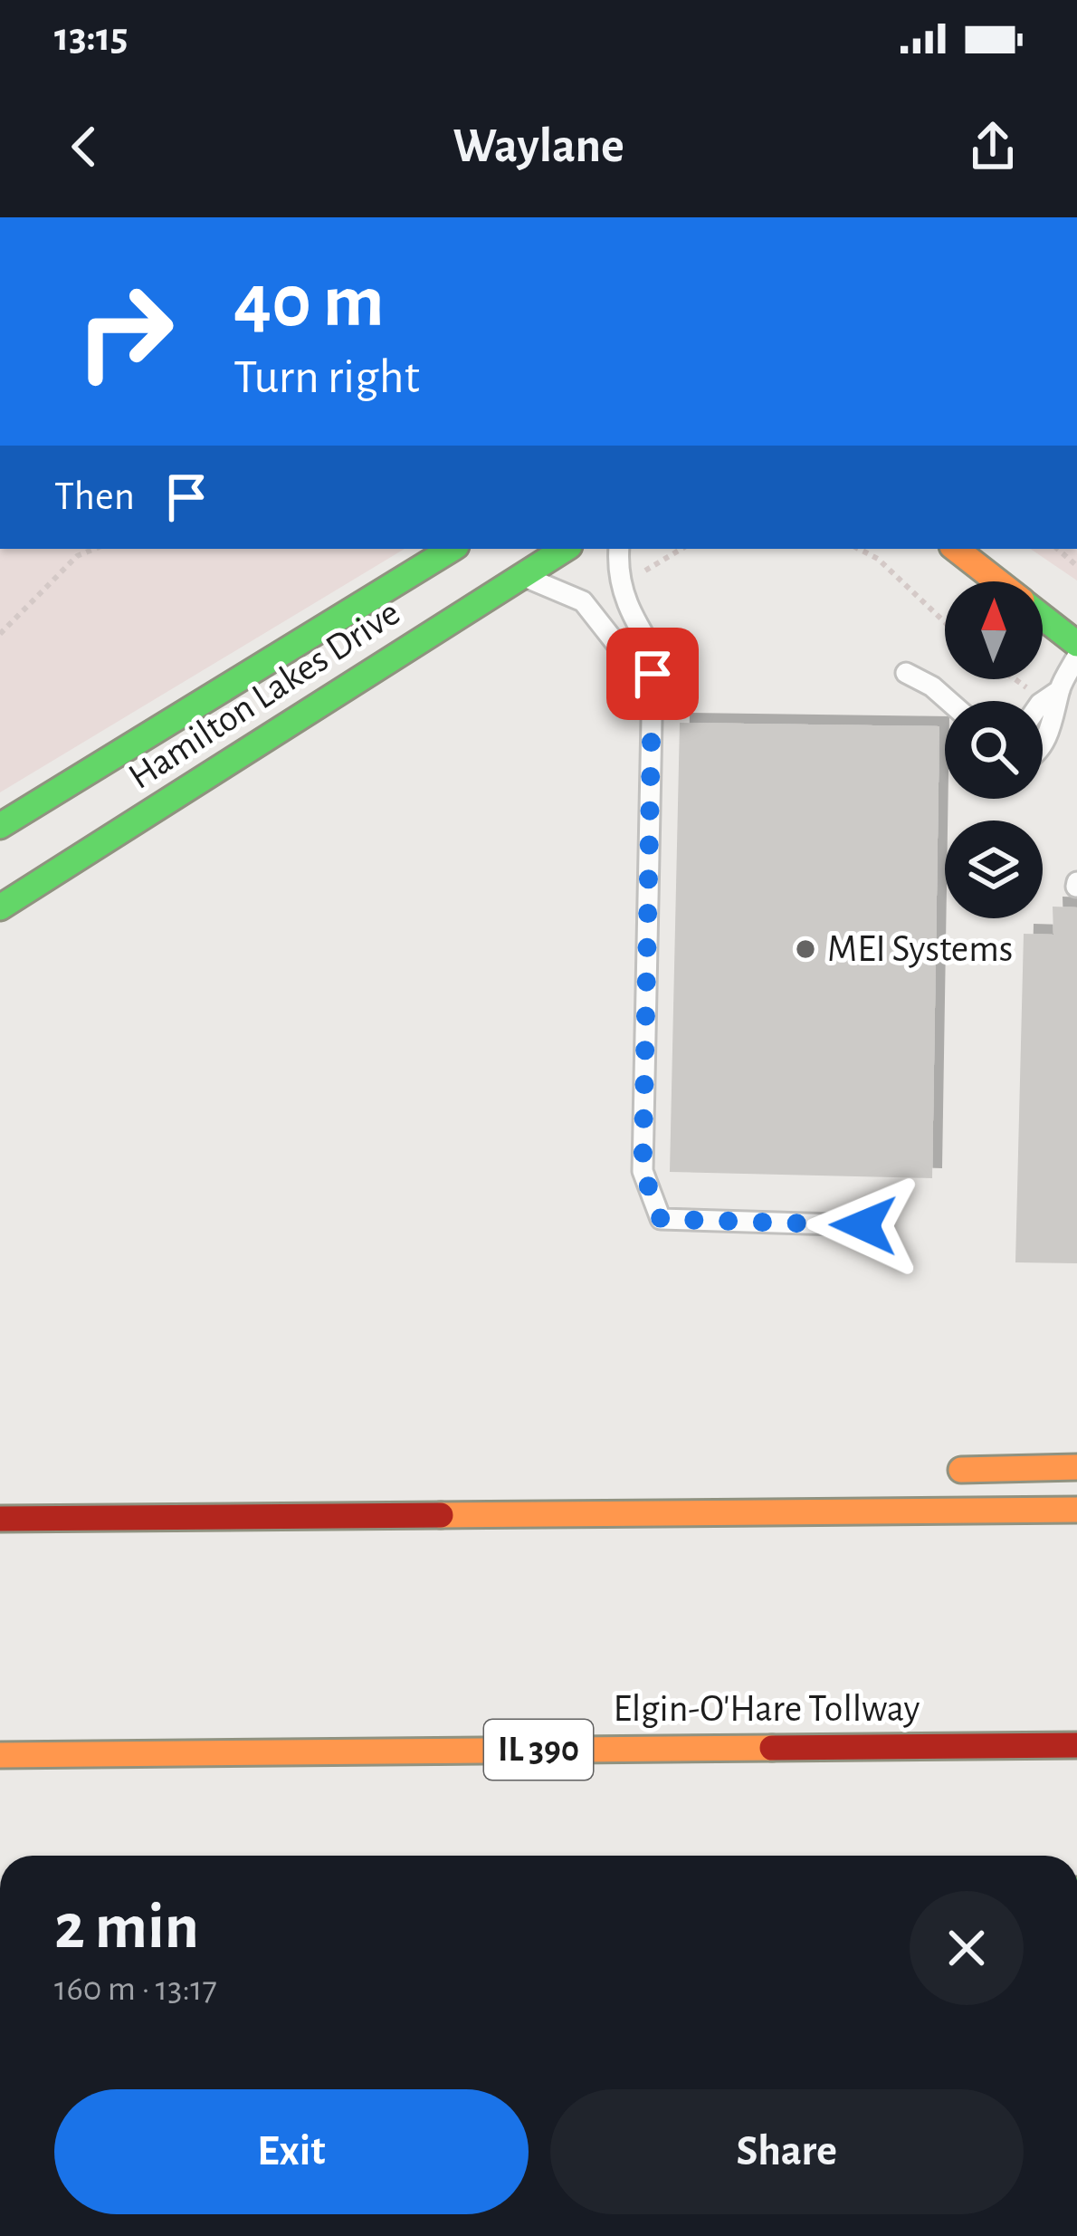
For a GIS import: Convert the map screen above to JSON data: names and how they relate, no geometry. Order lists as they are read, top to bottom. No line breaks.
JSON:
{"streets":{"main road":["Hamilton Lakes Drive","Elgin-O'Hare Tollway","IL 390"]},"places":["MEI Systems"],"north":"top","page":{"status":"13:15","header":"Waylane","turn":["40 m","Turn right"],"then":"Then","heading":["2 min","160 m · 13:17"],"buttons":["Exit","Share"]}}
